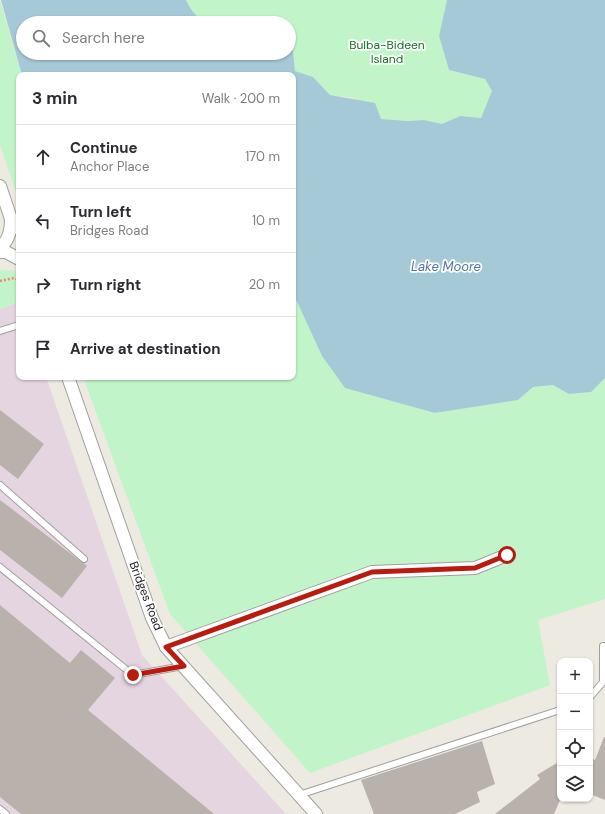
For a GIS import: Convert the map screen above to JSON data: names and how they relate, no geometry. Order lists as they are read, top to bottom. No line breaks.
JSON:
{"streets":{"street":["Bridges Road"]},"water":["Lake Moore"],"parks":["Bulba-Bideen Island"],"page":{"search":"Search here","heading":["3 min","Walk · 200 m"],"list":[["Continue","Anchor Place","170 m"],["Turn left","Bridges Road","10 m"],["Turn right","20 m"],"Arrive at destination"],"map_buttons":["+","−"]}}
